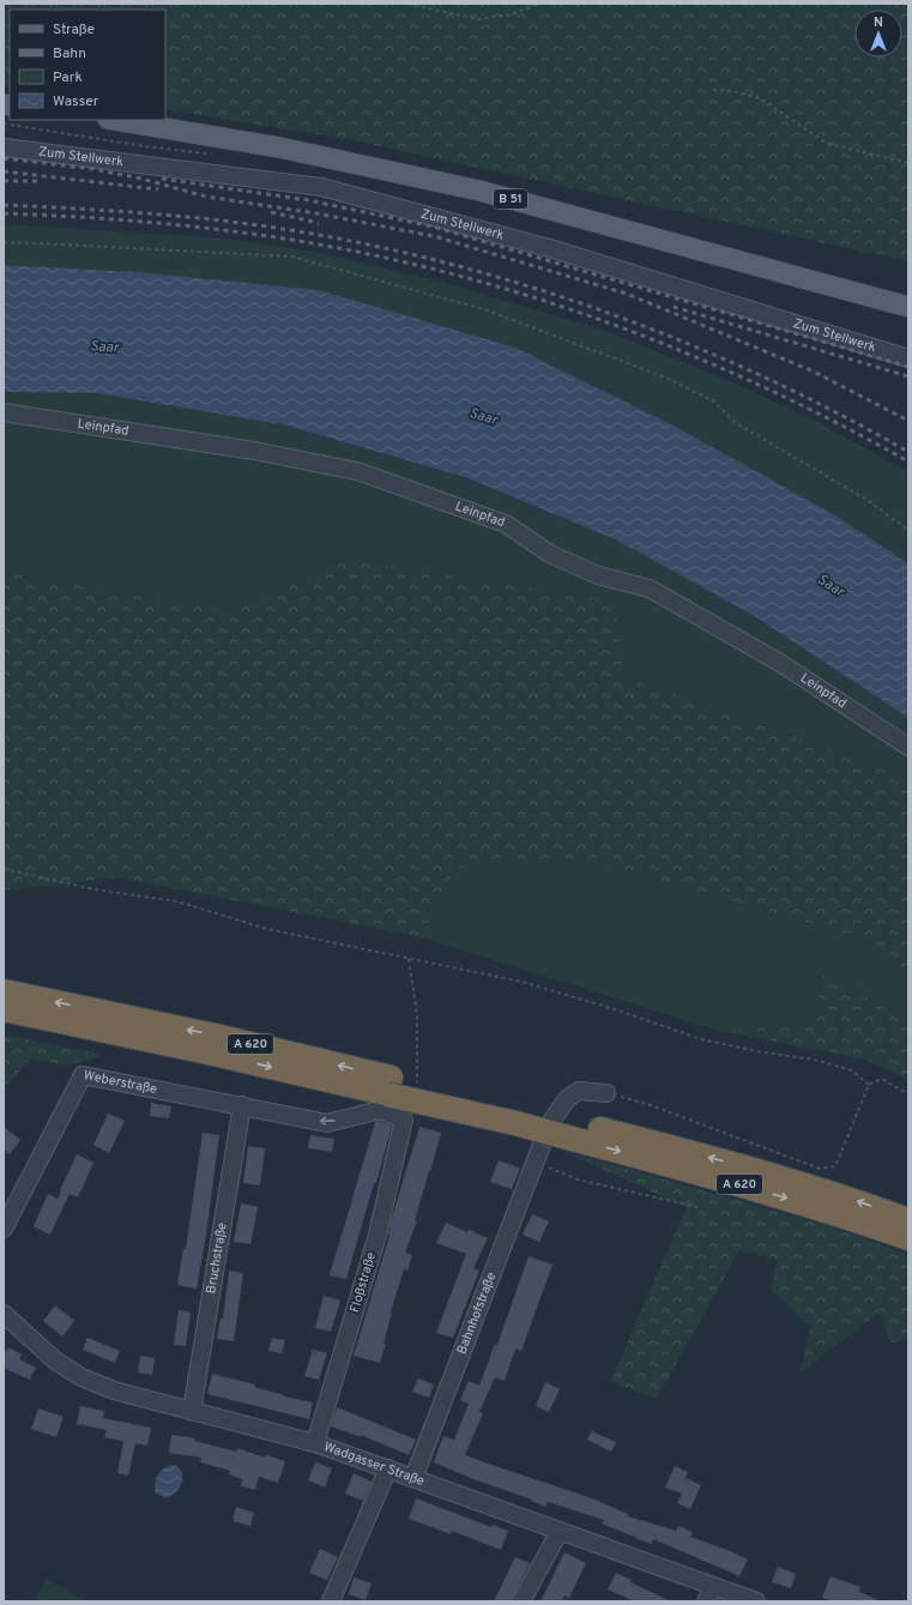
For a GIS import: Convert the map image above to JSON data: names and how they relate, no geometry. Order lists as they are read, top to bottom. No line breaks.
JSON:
{"streets":{"highway":["A 620"],"main road":["B 51"],"street":["Zum Stellwerk","Leinpfad","Weberstraße","Bruchstraße","Floßstraße","Bahnhofstraße","Wadgasser Straße"]},"crossings":[["A 620","Bahnhofstraße"],["Weberstraße","Bruchstraße"],["Weberstraße","Floßstraße"],["Bruchstraße","Floßstraße"],["Bruchstraße","Wadgasser Straße"],["Floßstraße","Wadgasser Straße"],["Bahnhofstraße","Wadgasser Straße"]],"water":["Saar"],"legend":["Straße","Bahn","Park","Wasser"],"north":"top"}
